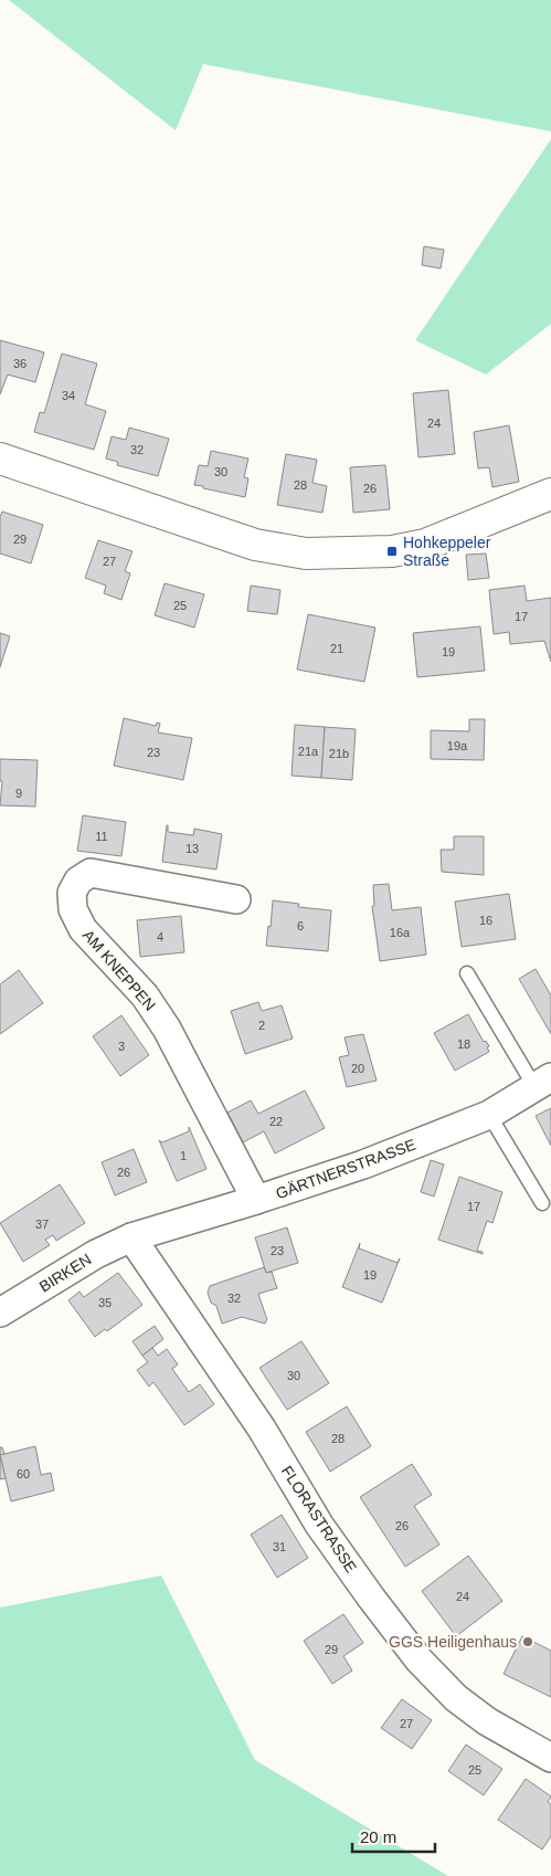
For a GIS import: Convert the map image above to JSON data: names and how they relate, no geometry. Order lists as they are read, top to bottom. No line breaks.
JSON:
{"streets":{"street":["AM KNEPPEN","GÄRTNERSTRASSE","BIRKEN","FLORASTRASSE"]},"crossings":[["AM KNEPPEN","GÄRTNERSTRASSE"],["GÄRTNERSTRASSE","BIRKEN"],["GÄRTNERSTRASSE","FLORASTRASSE"],["BIRKEN","FLORASTRASSE"]],"places":{"transit":["Hohkeppeler Straße"],"other":["GGS Heiligenhaus"]},"house_numbers":["36","34","24","32","30","28","26","29","27","25","17","21","19","19a","21a","23","21b","9","11","13","16","6","16a","4","2","18","3","20","22","1","26","17","37","23","19","32","35","30","28","60","26","31","24","29","27","25"],"scale_bar":"20 m"}
